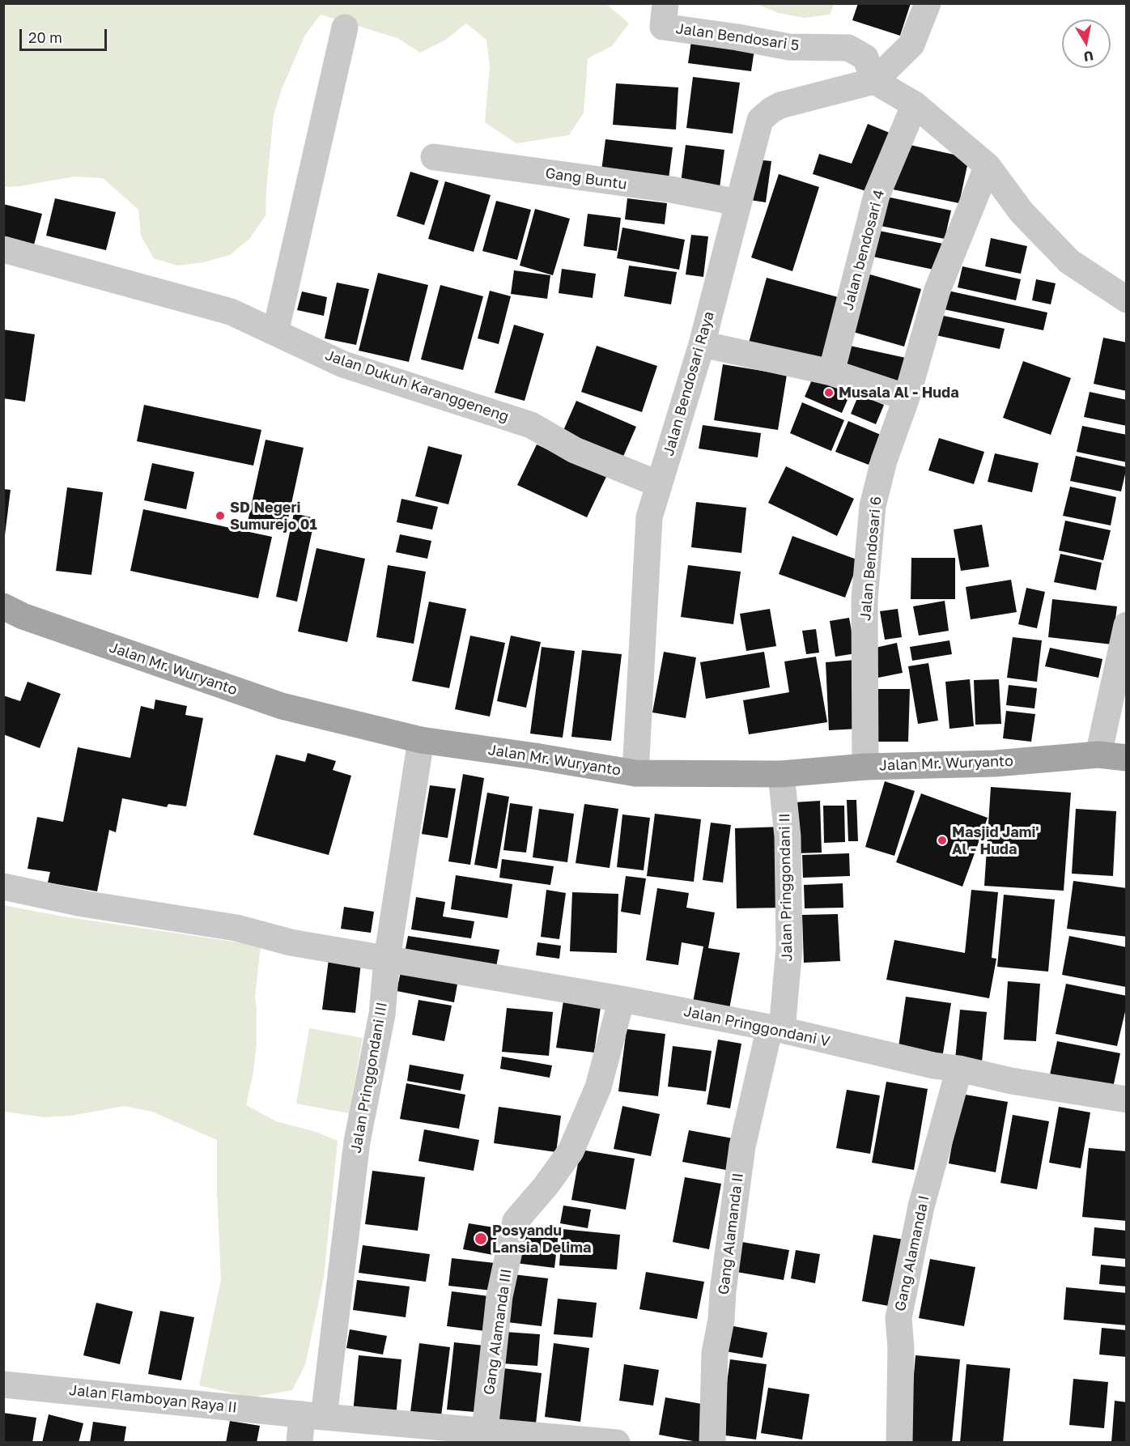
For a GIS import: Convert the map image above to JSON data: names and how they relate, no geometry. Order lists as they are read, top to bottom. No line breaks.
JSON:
{"streets":{"main road":["Jalan Mr. Wuryanto"],"street":["Jalan Bendosari 5","Gang Buntu","Jalan bendosari 4","Jalan Bendosari Raya","Jalan Dukuh Karanggeneng","Jalan Bendosari 6","Jalan Pringgondani II","Jalan Pringgondani V","Jalan Pringgondani III","Gang Alamanda II","Gang Alamanda I","Gang Alamanda III","Jalan Flamboyan Raya II"]},"crossings":[["Jalan Bendosari 5","Jalan Bendosari Raya"],["Gang Buntu","Jalan Bendosari Raya"],["Jalan Bendosari Raya","Jalan Dukuh Karanggeneng"],["Jalan Bendosari Raya","Jalan Mr. Wuryanto"],["Jalan Bendosari 6","Jalan Mr. Wuryanto"],["Jalan Mr. Wuryanto","Jalan Pringgondani II"],["Jalan Mr. Wuryanto","Jalan Pringgondani III"],["Jalan Pringgondani II","Jalan Pringgondani V"],["Jalan Pringgondani II","Gang Alamanda II"],["Jalan Pringgondani V","Jalan Pringgondani III"],["Jalan Pringgondani V","Gang Alamanda II"],["Jalan Pringgondani V","Gang Alamanda I"],["Jalan Pringgondani V","Gang Alamanda III"],["Jalan Pringgondani III","Jalan Flamboyan Raya II"],["Gang Alamanda III","Jalan Flamboyan Raya II"]],"places":["Musala Al - Huda","SD Negeri Sumurejo 01","Masjid Jami' Al - Huda","Posyandu Lansia Delima"],"scale_bar":"20 m","north":"bottom"}
